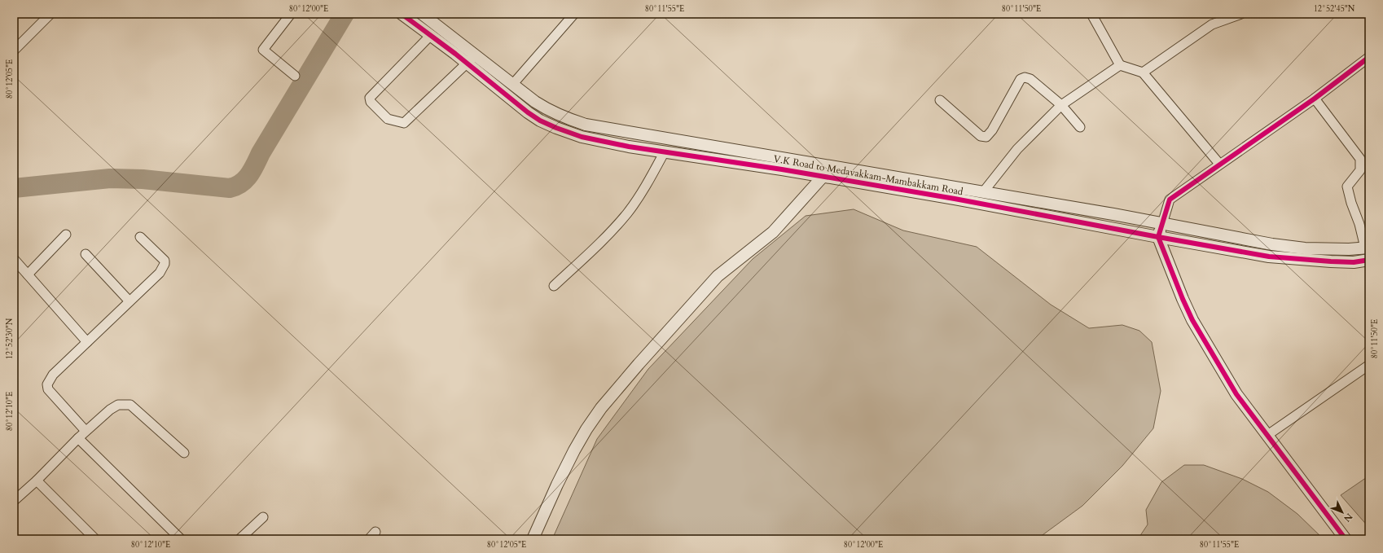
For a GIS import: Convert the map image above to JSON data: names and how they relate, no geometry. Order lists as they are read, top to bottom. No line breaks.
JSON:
{"streets":{"street":["V.K Road to Medavakkam-Mambakkam Road"]},"north":"bottom right","coordinates":["80°12'00\"E","80°11'55\"E","80°11'50\"E","12°52'45\"N","80°12'05\"E","12°52'30\"N","80°12'10\"E"]}
